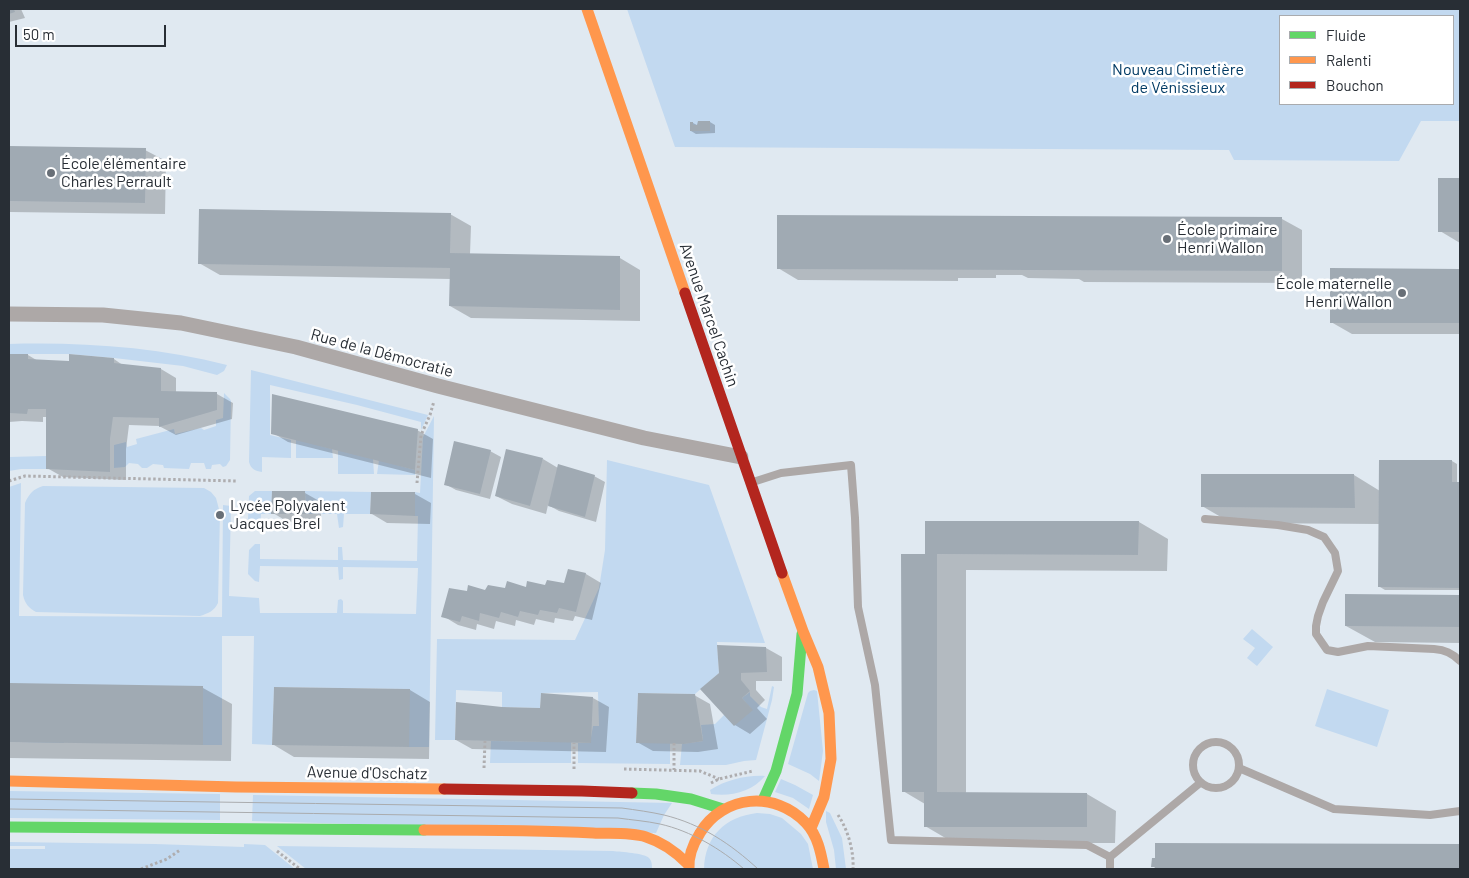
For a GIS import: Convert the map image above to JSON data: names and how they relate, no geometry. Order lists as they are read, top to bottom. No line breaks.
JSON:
{"streets":{"street":["Avenue Marcel Cachin","Rue de la Démocratie","Avenue d'Oschatz"]},"crossings":[["Avenue Marcel Cachin","Rue de la Démocratie"]],"parks":["Nouveau Cimetière de Vénissieux"],"places":["École élémentaire Charles Perrault","École primaire Henri Wallon","École maternelle Henri Wallon","Lycée Polyvalent Jacques Brel"],"legend":["Fluide","Ralenti","Bouchon"],"scale_bar":"50 m"}
